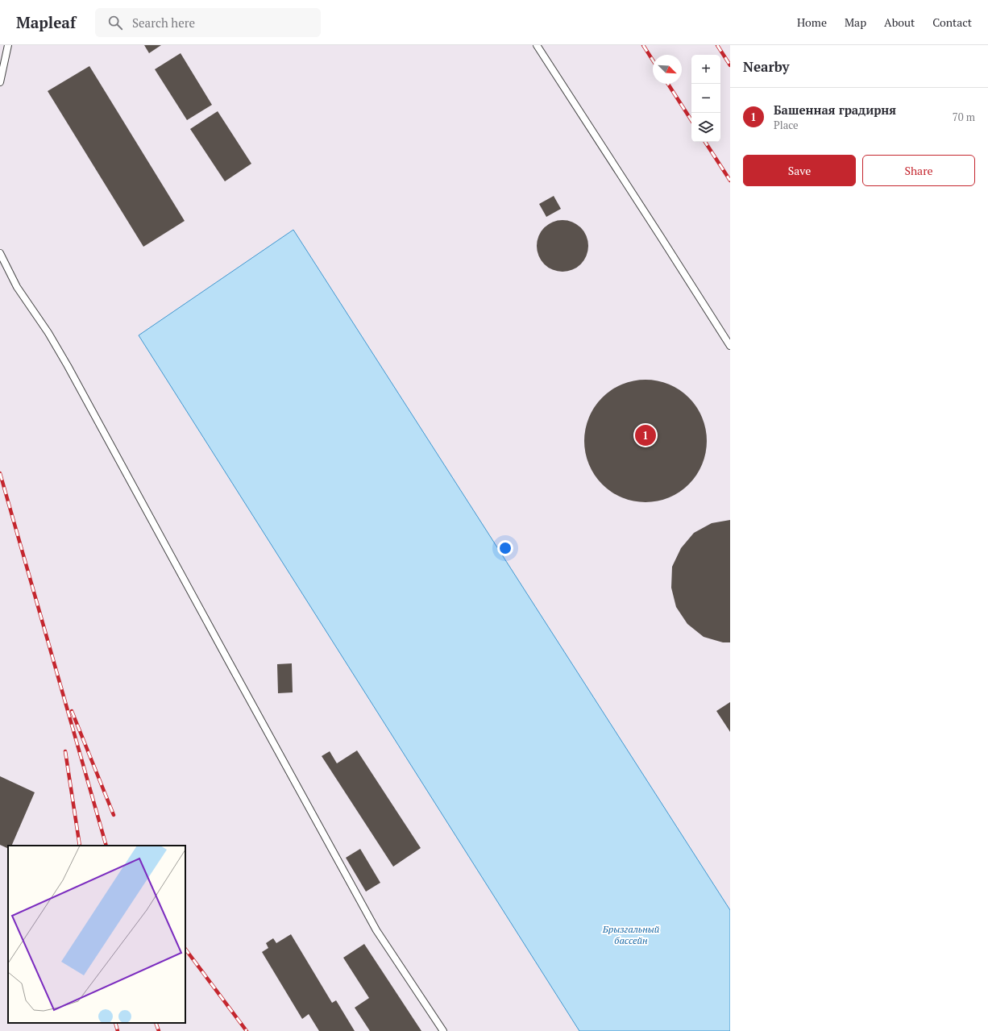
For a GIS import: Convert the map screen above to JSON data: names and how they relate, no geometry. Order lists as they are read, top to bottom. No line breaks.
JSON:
{"water":["Брызгальный бассейн"],"north":"bottom right","page":{"header":"Mapleaf","search":"Search here","nav":["Home","Map","About","Contact"],"heading":"Nearby","map_buttons":["+","−"],"list":[{"mark":"1","name":"Башенная градирня","note":"Place","value":"70 m"}],"buttons":["Save","Share"],"pins":"1"}}
